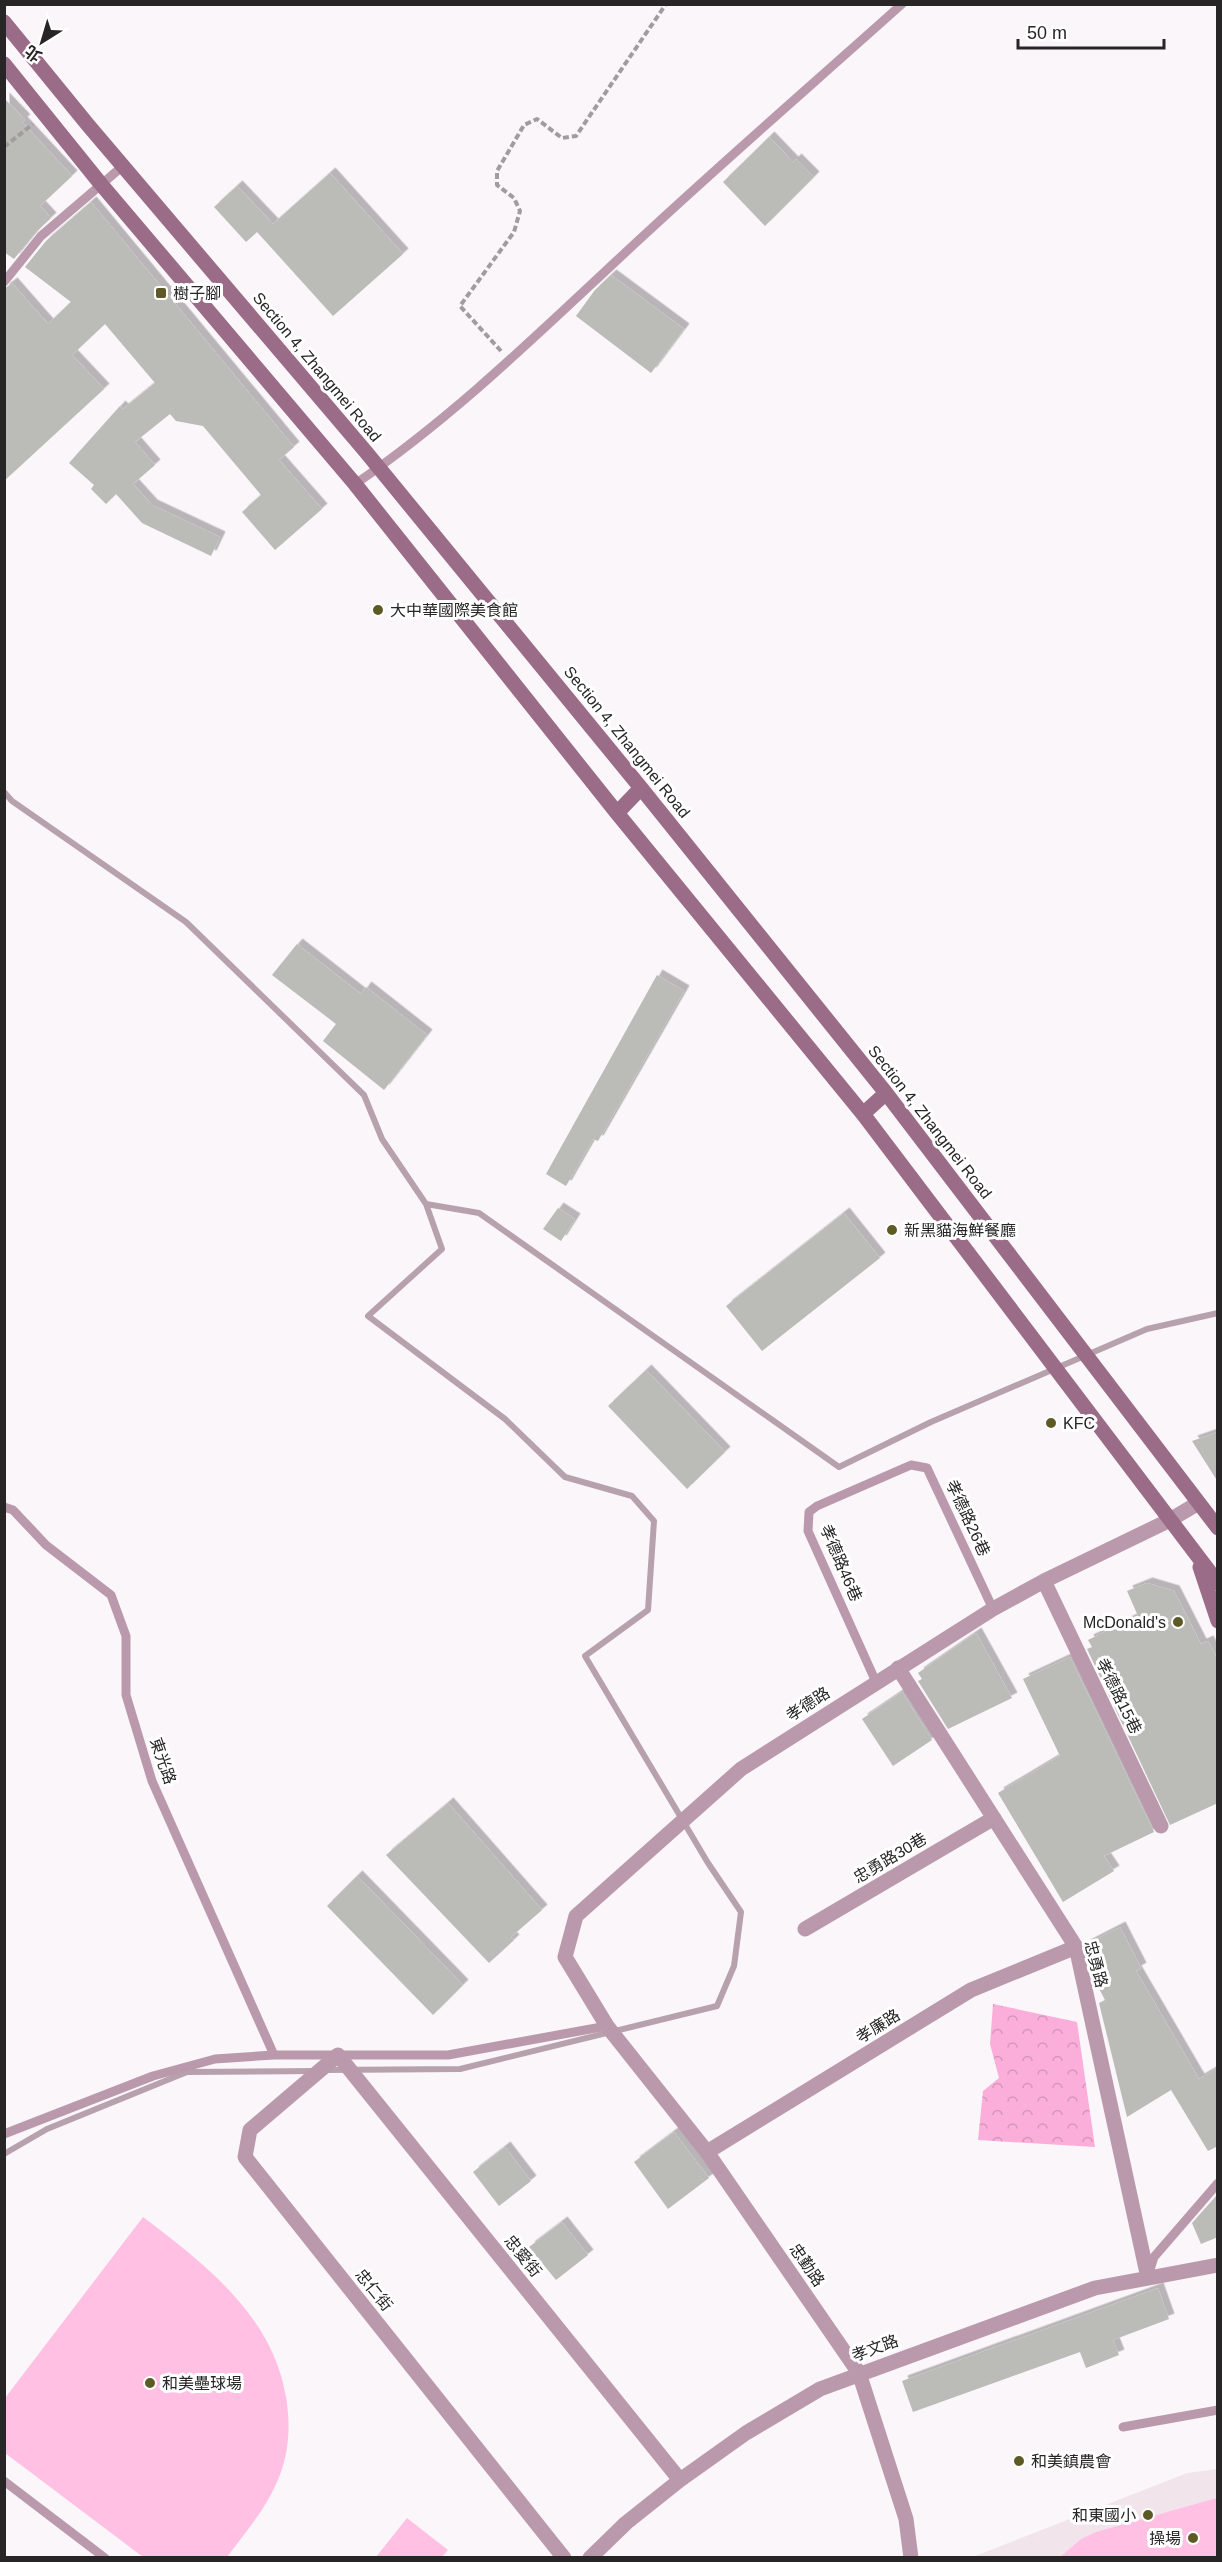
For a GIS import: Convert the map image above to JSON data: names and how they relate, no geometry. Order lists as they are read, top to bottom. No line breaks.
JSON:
{"streets":{"main road":["Section 4, Zhangmei Road"],"street":["孝德路15巷","孝德路","忠勇路30巷","忠勇路","孝廉路","忠愛街","忠勤路","忠仁街","孝文路"],"lane":["孝德路26巷","孝德路46巷","東光路"]},"crossings":[["Section 4, Zhangmei Road","孝德路"],["孝德路26巷","孝德路46巷"],["孝德路26巷","孝德路"],["孝德路46巷","孝德路"],["孝德路15巷","孝德路"],["孝德路","忠勇路"],["孝德路","忠勤路"],["忠勇路30巷","忠勇路"],["忠勇路","孝廉路"],["忠勇路","孝文路"],["孝廉路","忠勤路"],["忠愛街","忠仁街"],["忠愛街","孝文路"],["忠勤路","孝文路"]],"places":{"transit":["樹子腳"],"other":["大中華國際美食館","新黑貓海鮮餐廳","KFC","McDonald's","和美壘球場","和美鎮農會","和東國小","操場"]},"scale_bar":"50 m","north":"bottom left"}
